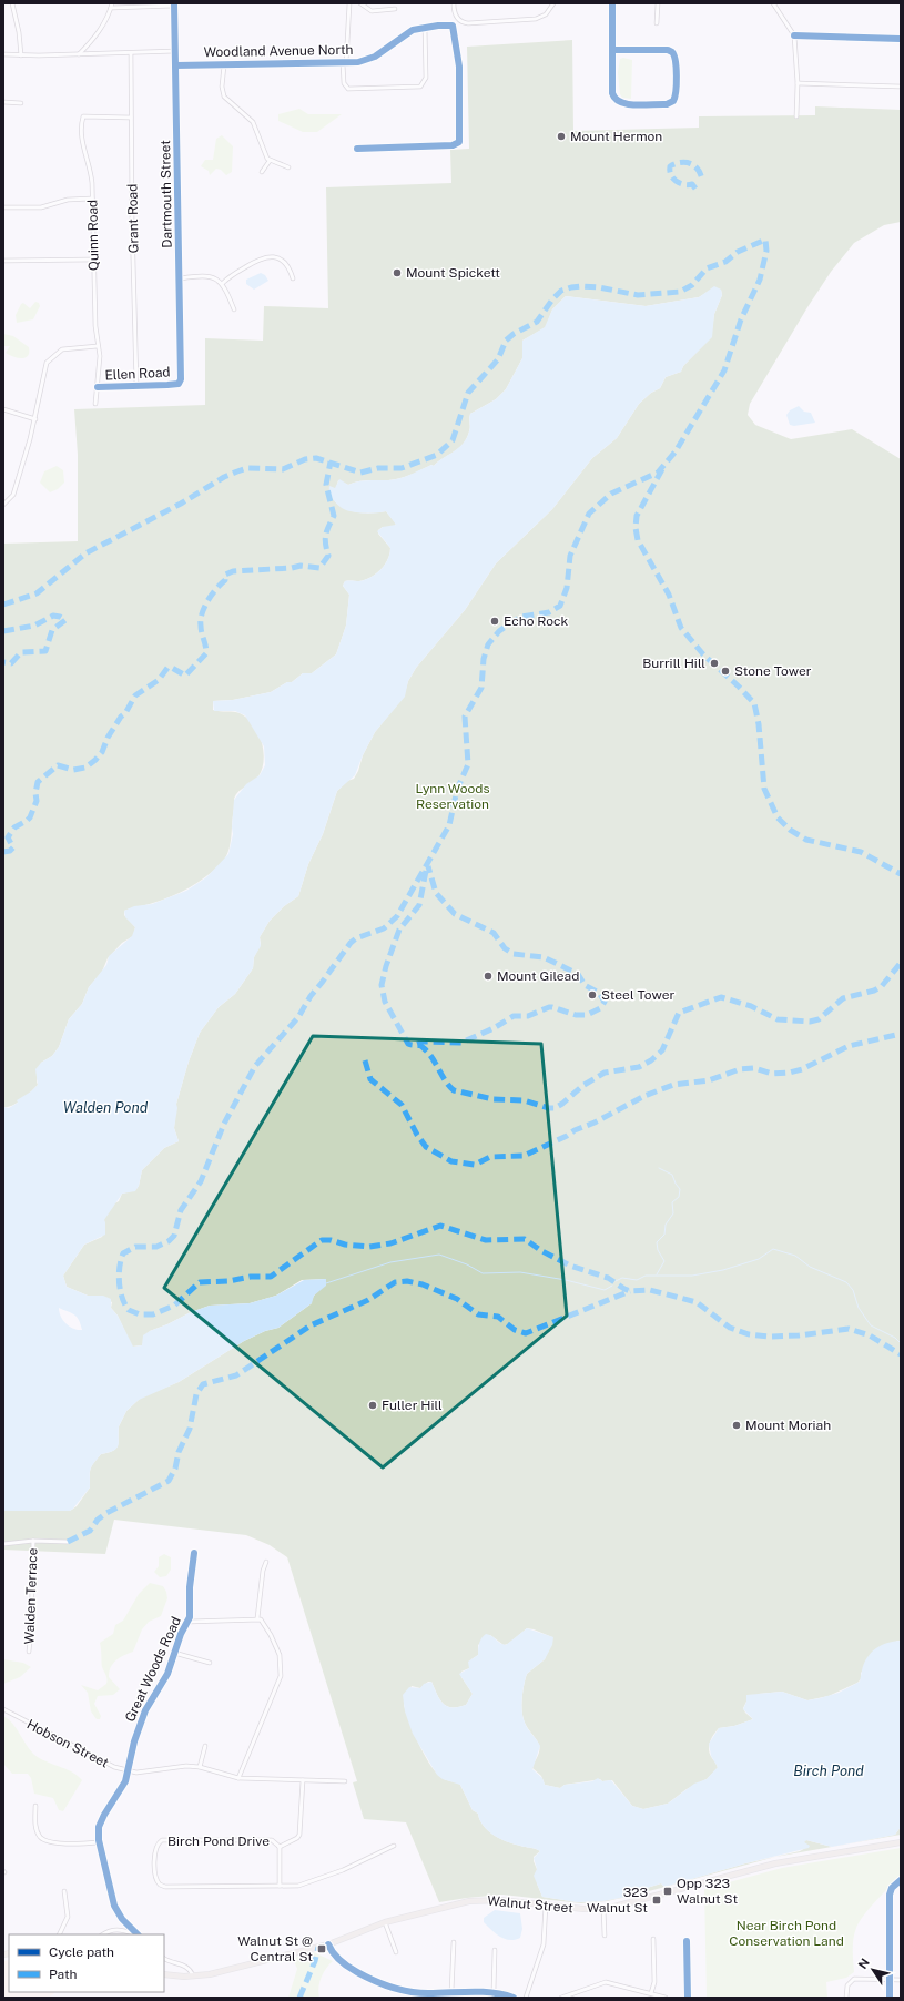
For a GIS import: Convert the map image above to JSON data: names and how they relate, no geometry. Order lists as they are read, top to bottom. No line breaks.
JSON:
{"streets":{"main road":["Walnut Street"],"street":["Woodland Avenue North","Dartmouth Street","Grant Road","Quinn Road","Ellen Road","Walden Terrace","Great Woods Road","Hobson Street","Birch Pond Drive"]},"crossings":[["Woodland Avenue North","Dartmouth Street"],["Dartmouth Street","Ellen Road"],["Grant Road","Quinn Road"],["Grant Road","Ellen Road"],["Quinn Road","Ellen Road"],["Great Woods Road","Hobson Street"]],"water":["Walden Pond","Birch Pond"],"parks":["Lynn Woods Reservation","Near Birch Pond Conservation Land"],"places":{"other":["Mount Hermon","Mount Spickett","Echo Rock","Burrill Hill","Stone Tower","Mount Gilead","Steel Tower","Fuller Hill","Mount Moriah"],"transit":["Opp 323 Walnut St","323 Walnut St","Walnut St @ Central St"]},"legend":["Cycle path","Path"],"north":"top left"}
